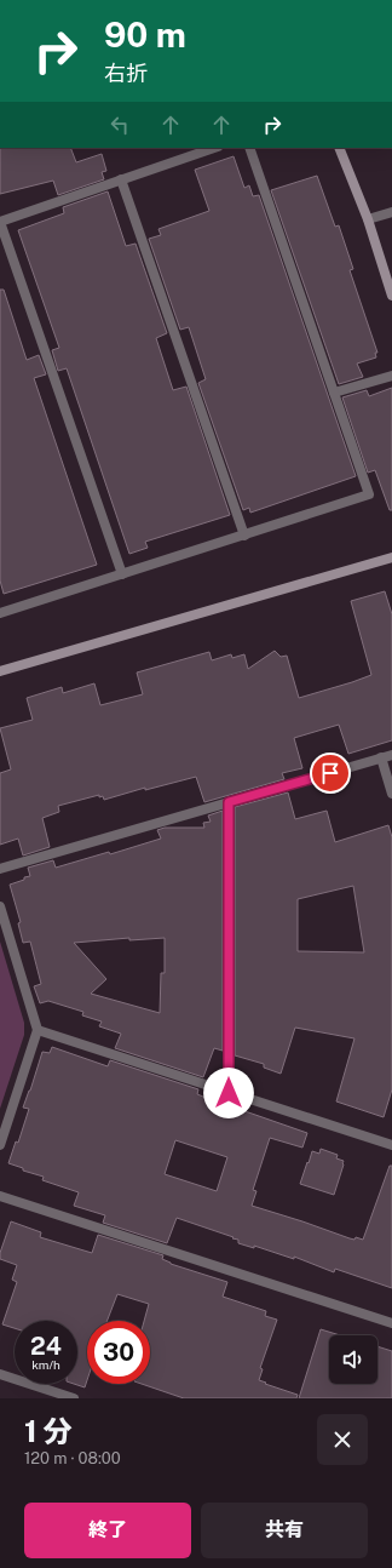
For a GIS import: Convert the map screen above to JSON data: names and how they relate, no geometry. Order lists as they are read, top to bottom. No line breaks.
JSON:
{"page":{"turn":["90 m","右折"],"speed":"24 km/h","limit":"30","heading":["1 分","120 m · 08:00"],"buttons":["終了","共有"]}}
